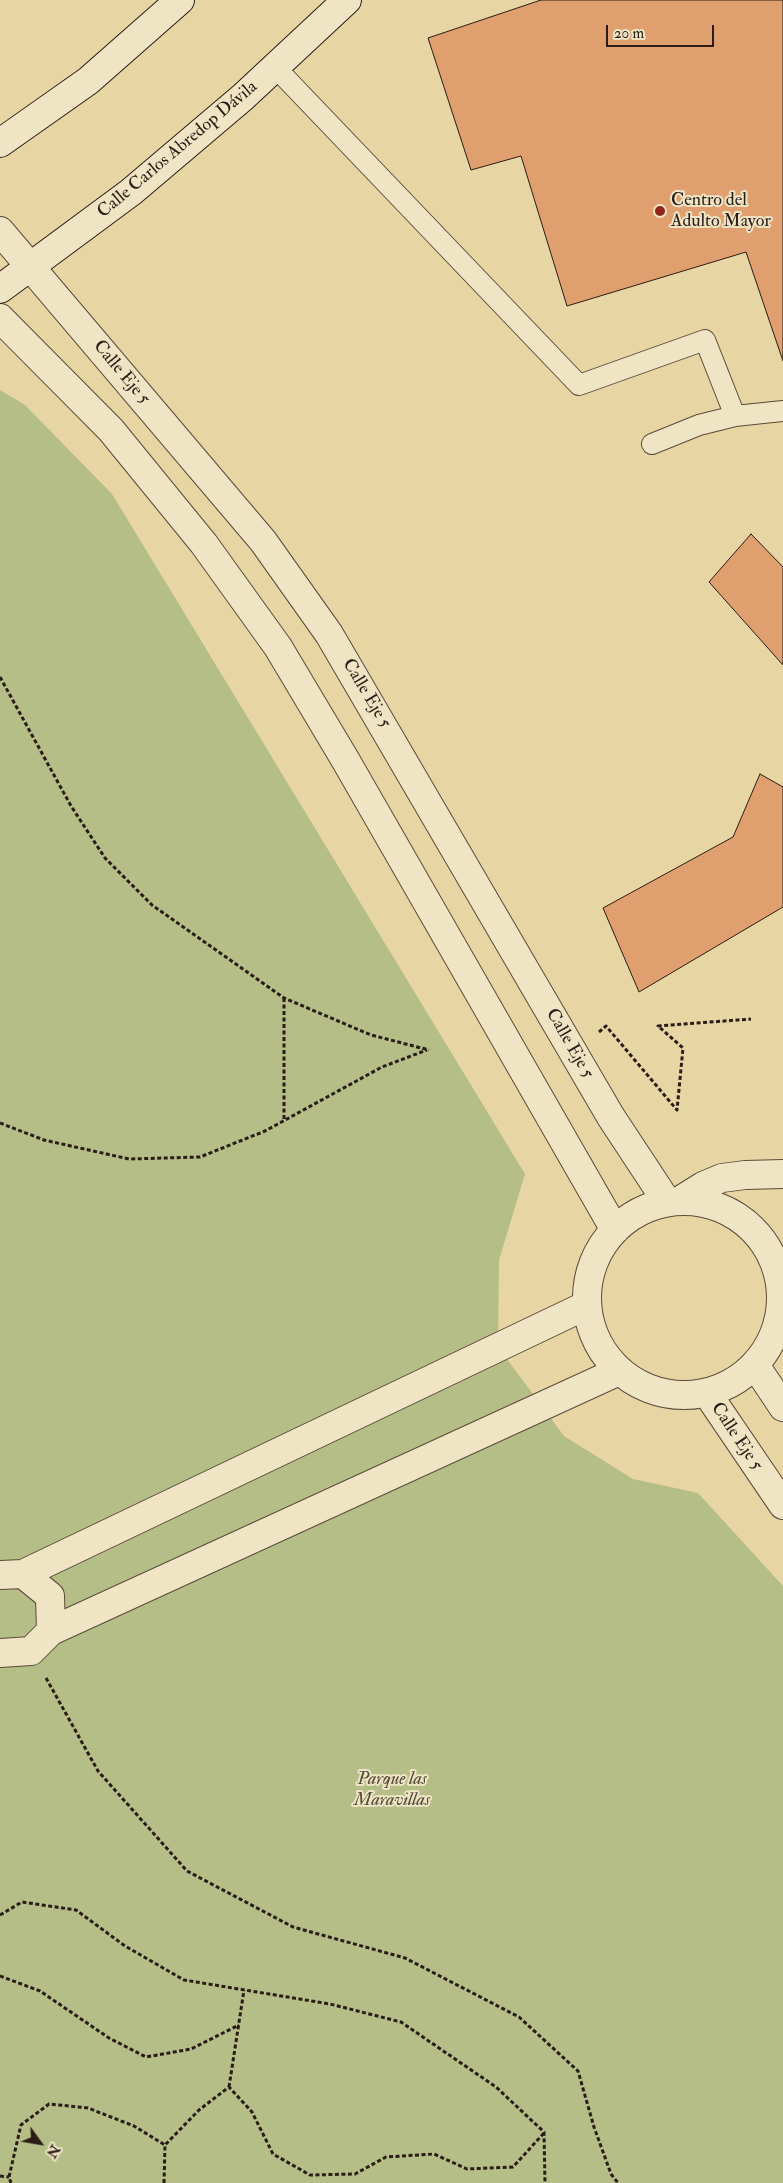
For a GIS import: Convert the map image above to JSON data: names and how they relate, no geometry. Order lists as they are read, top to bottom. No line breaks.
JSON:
{"streets":{"street":["Calle Carlos Abredop Dávila","Calle Eje 5"]},"crossings":[["Calle Carlos Abredop Dávila","Calle Eje 5"]],"parks":["Parque las Maravillas"],"places":["Centro del Adulto Mayor"],"scale_bar":"20 m","north":"bottom right"}
